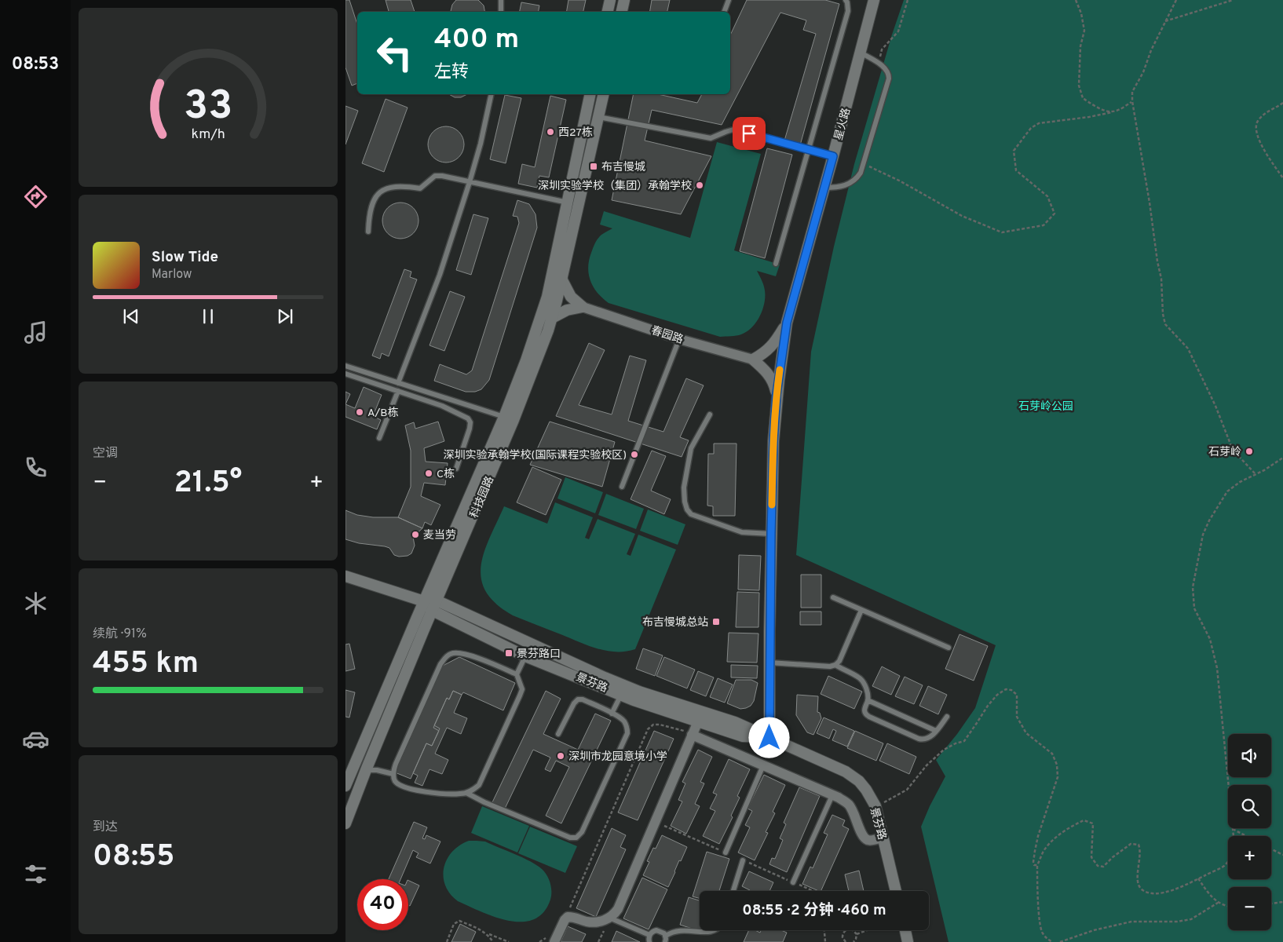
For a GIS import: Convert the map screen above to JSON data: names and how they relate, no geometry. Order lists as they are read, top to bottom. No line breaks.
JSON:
{"streets":{"street":["星火路","春园路","科技园路","景芬路"]},"crossings":[["星火路","春园路"],["星火路","景芬路"],["春园路","科技园路"],["科技园路","景芬路"]],"parks":["石芽岭公园"],"places":{"other":["西27栋","深圳实验学校（集团）承翰学校","A/B栋","石芽岭","深圳实验承翰学校(国际课程实验校区)","C栋","麦当劳","深圳市龙园意境小学"],"transit":["布吉慢城","布吉慢城总站","景芬路口"]},"page":{"tabs":"08:53","turn":["400 m","左转"],"song":["Slow Tide","Marlow"],"tile":["空调",["续航 · 91%","455 km"],["到达","08:55"]],"heat":["−","21.5°","+"],"map_buttons":["+","−"],"limit":"40","trip":"08:55 · 2 分钟 · 460 m","gauge":["33","km/h"]}}
